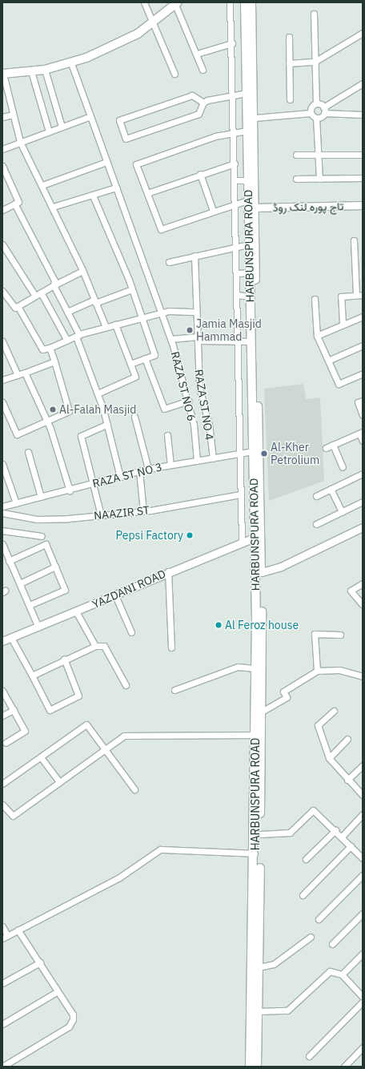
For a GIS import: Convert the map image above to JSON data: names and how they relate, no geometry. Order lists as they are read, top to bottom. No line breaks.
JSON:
{"streets":{"main road":["HARBUNSPURA ROAD"],"street":["تاج پورہ لنک روڈ","RAZA ST NO 6","RAZA ST NO 4","RAZA ST NO 3","NAAZIR ST","YAZDANI ROAD"]},"crossings":[["تاج پورہ لنک روڈ","HARBUNSPURA ROAD"],["HARBUNSPURA ROAD","RAZA ST NO 3"],["HARBUNSPURA ROAD","YAZDANI ROAD"],["RAZA ST NO 6","RAZA ST NO 3"],["RAZA ST NO 4","RAZA ST NO 3"]],"places":["Jamia Masjid Hammad","Al-Falah Masjid","Al-Kher Petrolium","Pepsi Factory","Al Feroz house"]}
